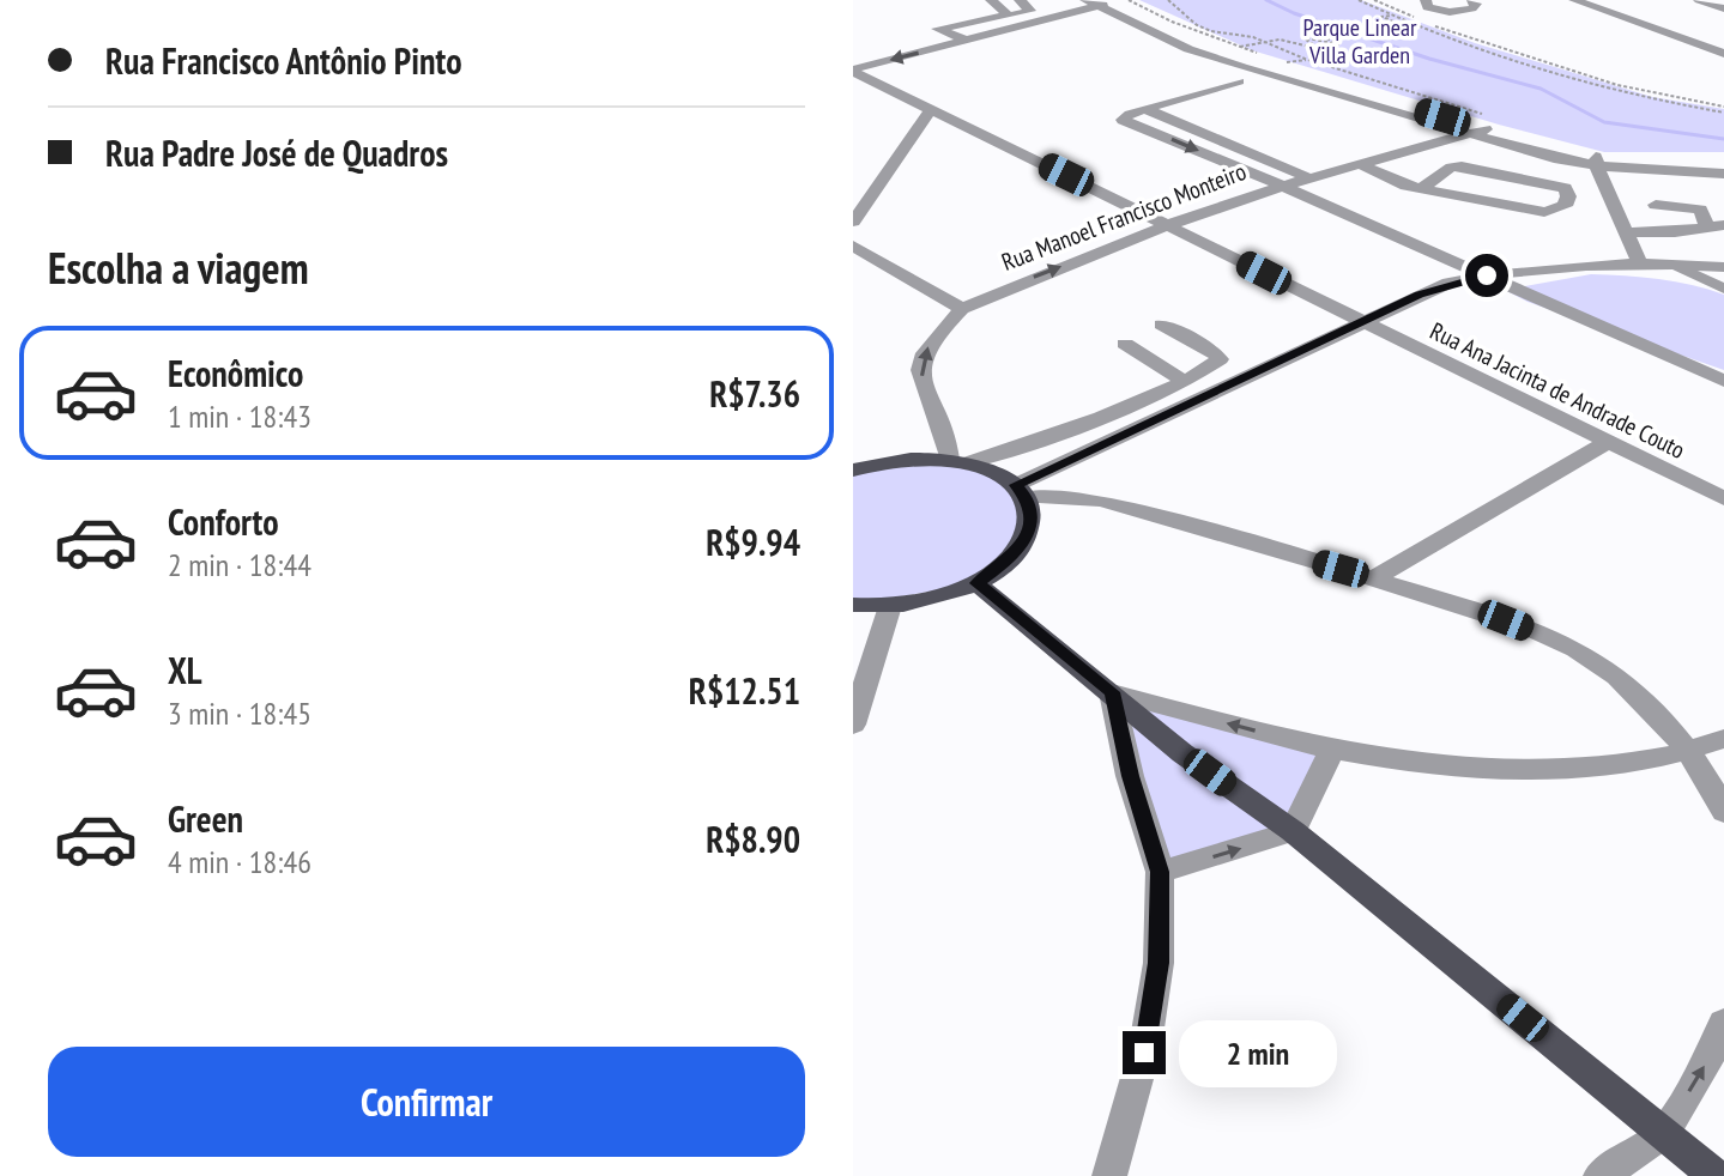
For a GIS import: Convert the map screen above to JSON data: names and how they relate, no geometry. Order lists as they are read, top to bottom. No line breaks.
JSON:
{"streets":{"street":["Rua Manoel Francisco Monteiro","Rua Ana Jacinta de Andrade Couto"]},"crossings":[["Rua Manoel Francisco Monteiro","Rua Ana Jacinta de Andrade Couto"]],"parks":["Parque Linear Villa Garden"],"page":{"banner":["Rua Francisco Antônio Pinto","Rua Padre José de Quadros"],"heading":"Escolha a viagem","list":[{"name":"Econômico","note":"1 min · 18:43","value":"R$7.36"},{"name":"Conforto","note":"2 min · 18:44","value":"R$9.94"},{"name":"XL","note":"3 min · 18:45","value":"R$12.51"},{"name":"Green","note":"4 min · 18:46","value":"R$8.90"}],"bubble":"2 min","buttons":"Confirmar"}}
